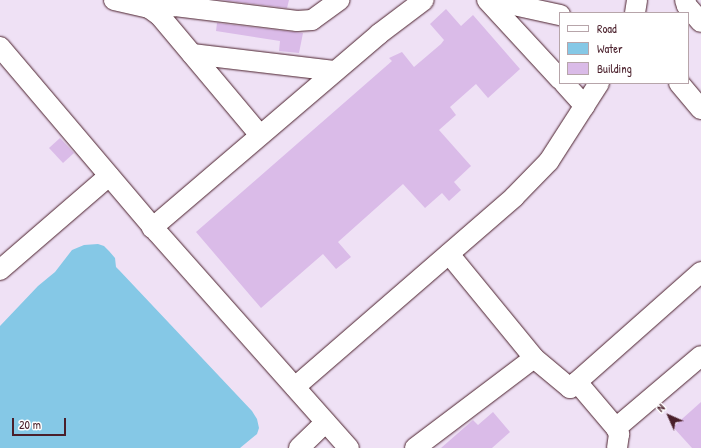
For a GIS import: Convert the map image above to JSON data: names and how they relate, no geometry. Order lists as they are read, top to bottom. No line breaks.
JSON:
{"legend":["Road","Water","Building"],"scale_bar":"20 m","north":"top left"}
